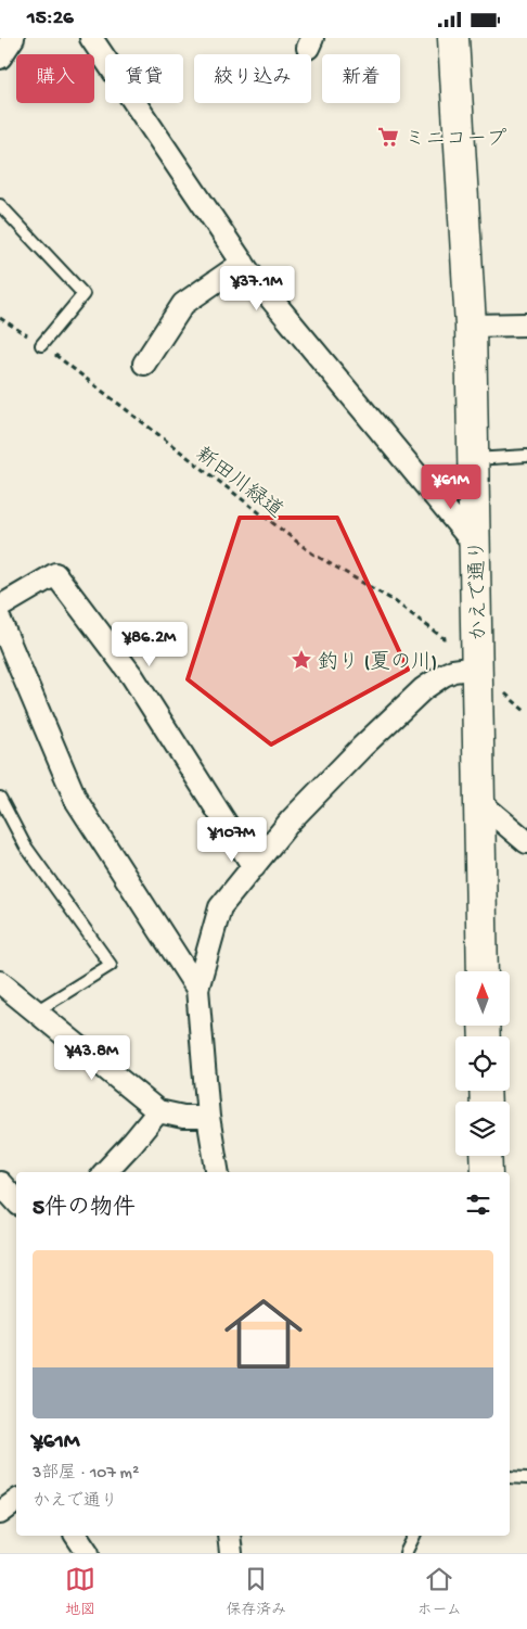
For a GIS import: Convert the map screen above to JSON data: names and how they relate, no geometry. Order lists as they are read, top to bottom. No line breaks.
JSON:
{"streets":{"street":["かえで通り"],"path":["新田川緑道"]},"crossings":[["新田川緑道","かえで通り"]],"places":{"supermarket":["ミニコープ"],"place":["釣り (夏の川)"]},"north":"top","page":{"status":"15:26","chip":["購入","賃貸","絞り込み","新着"],"price":["¥37.1M","¥61M","¥86.2M","¥107M","¥43.8M"],"heading":"5件の物件","list":[{"name":"¥61M","note":"3部屋 · 107 m² · かえで通り"}],"tabs":["地図","保存済み","ホーム"]}}
